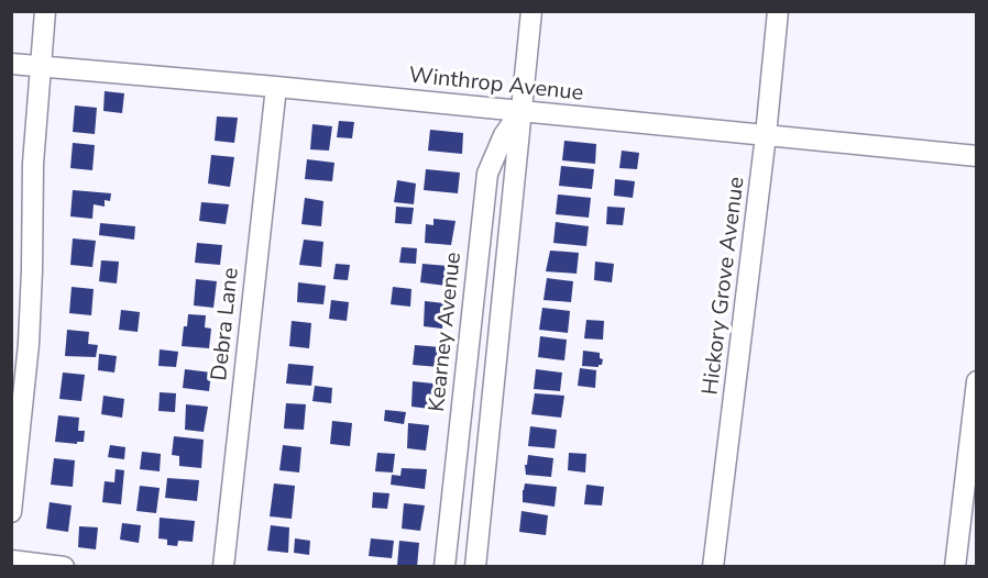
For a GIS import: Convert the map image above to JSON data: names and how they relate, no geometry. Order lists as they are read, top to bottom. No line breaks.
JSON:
{"streets":{"street":["Winthrop Avenue","Hickory Grove Avenue","Debra Lane","Kearney Avenue"]},"crossings":[["Winthrop Avenue","Hickory Grove Avenue"],["Winthrop Avenue","Debra Lane"],["Winthrop Avenue","Kearney Avenue"]]}
